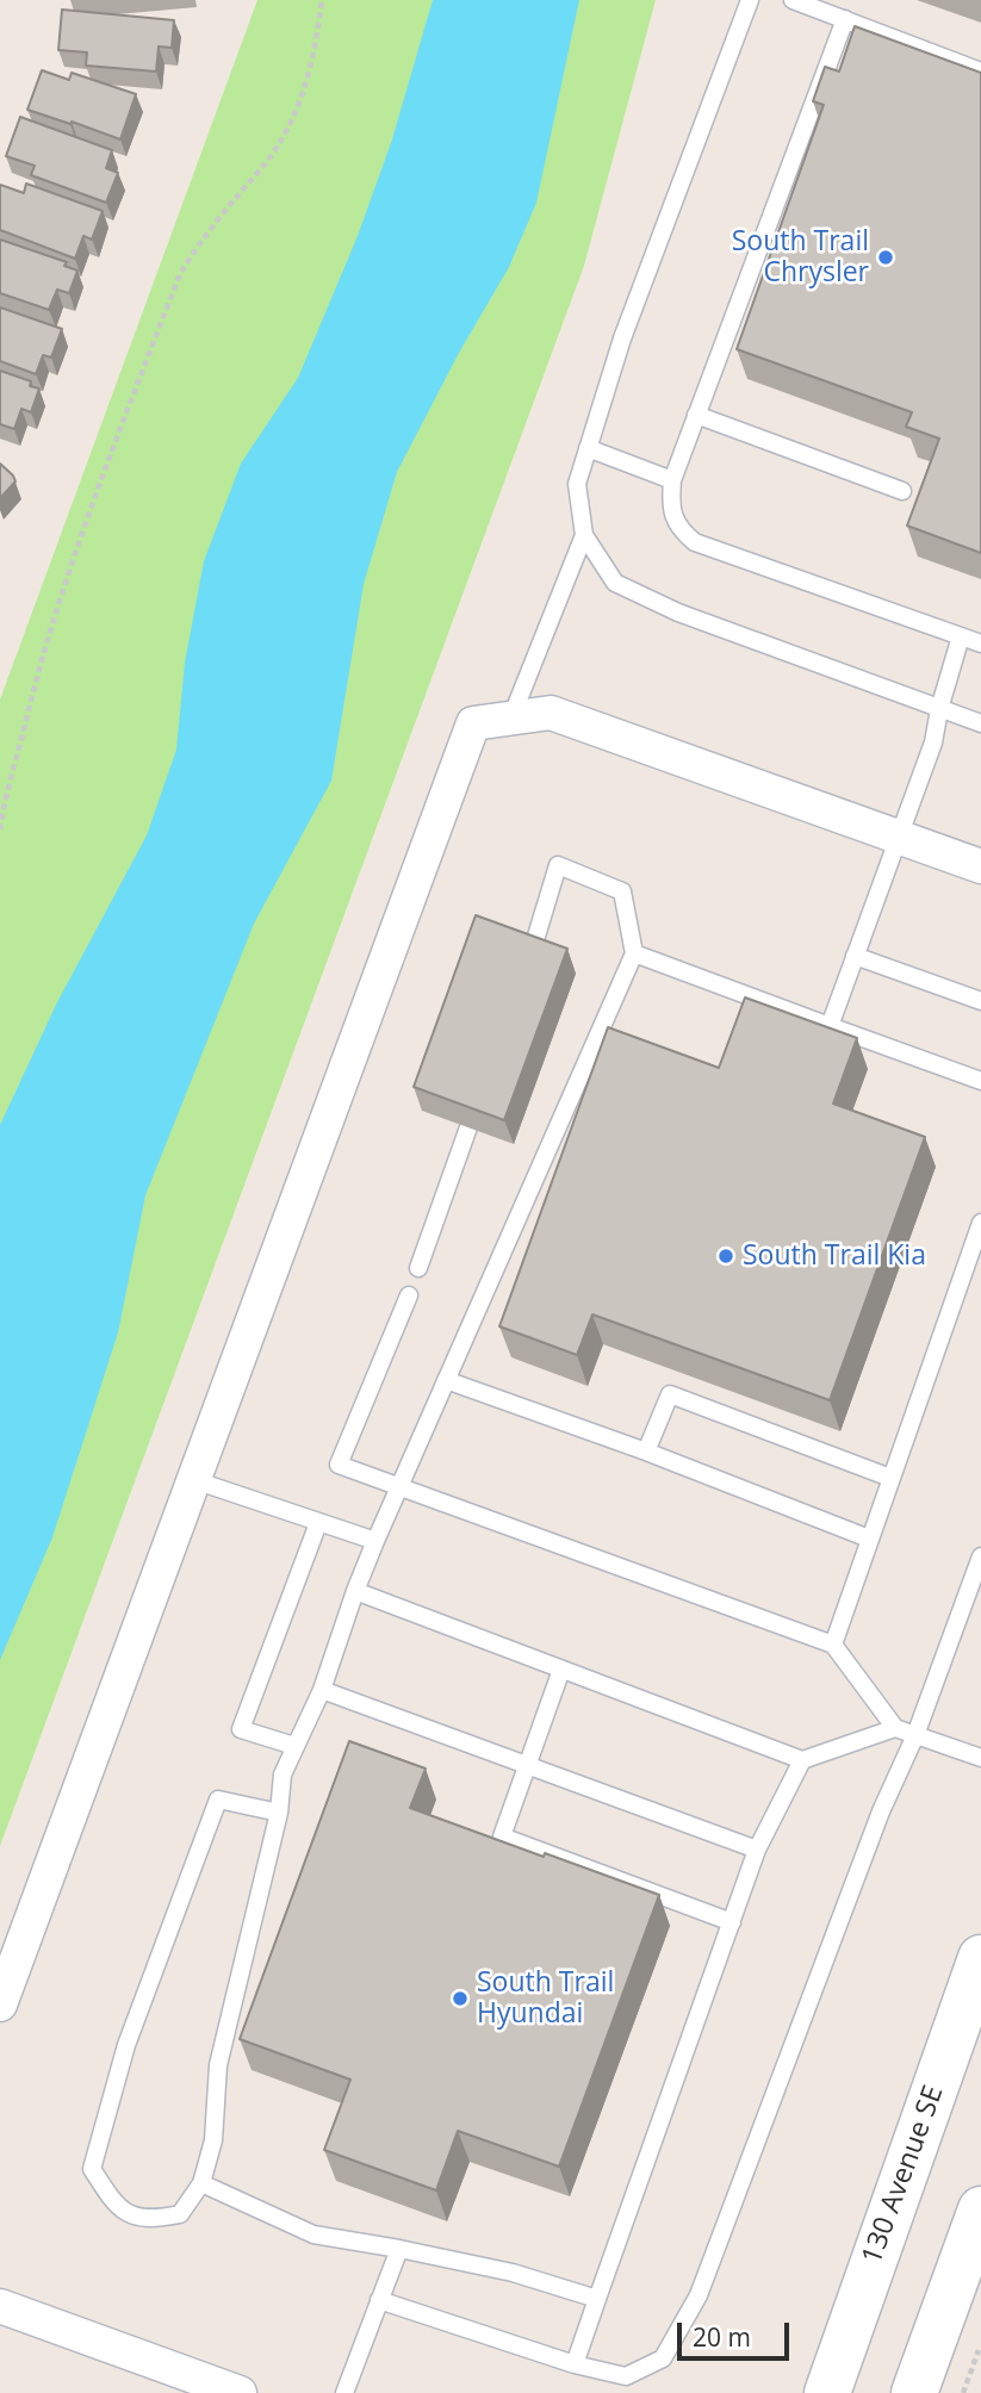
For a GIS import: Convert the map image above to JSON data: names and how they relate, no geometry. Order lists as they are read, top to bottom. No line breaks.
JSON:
{"streets":{"main road":["130 Avenue SE"]},"places":["South Trail Chrysler","South Trail Kia","South Trail Hyundai"],"scale_bar":"20 m"}
